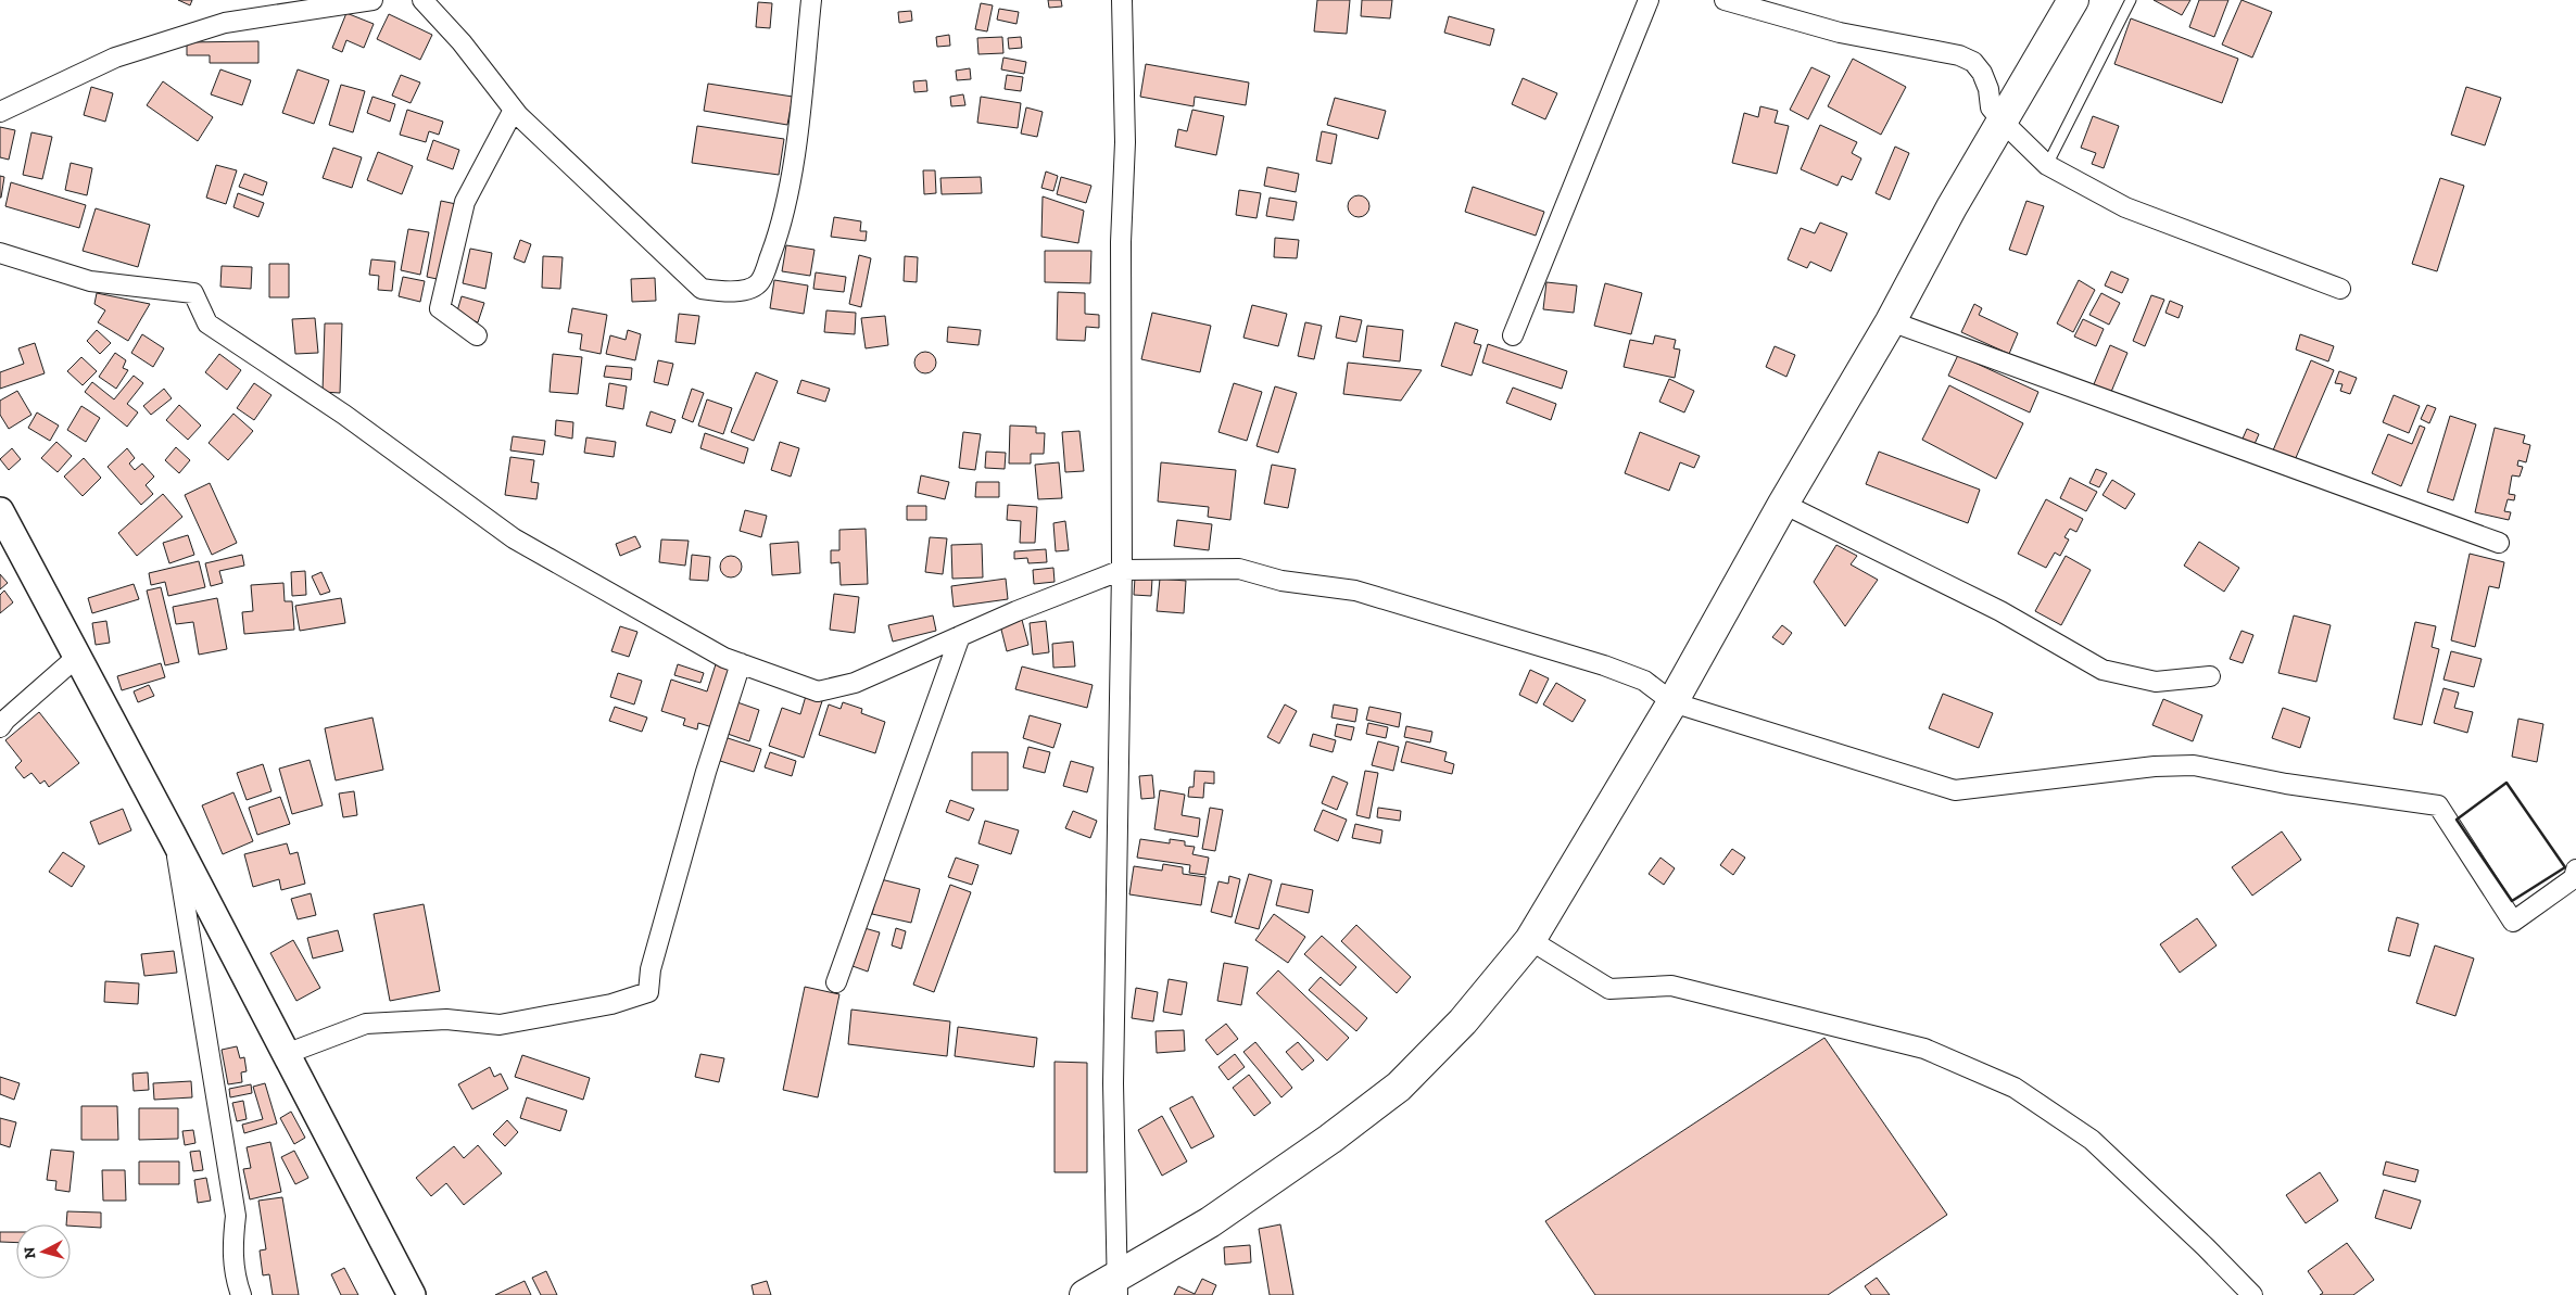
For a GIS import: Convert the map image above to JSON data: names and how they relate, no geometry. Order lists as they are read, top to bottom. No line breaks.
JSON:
{"north":"left"}
